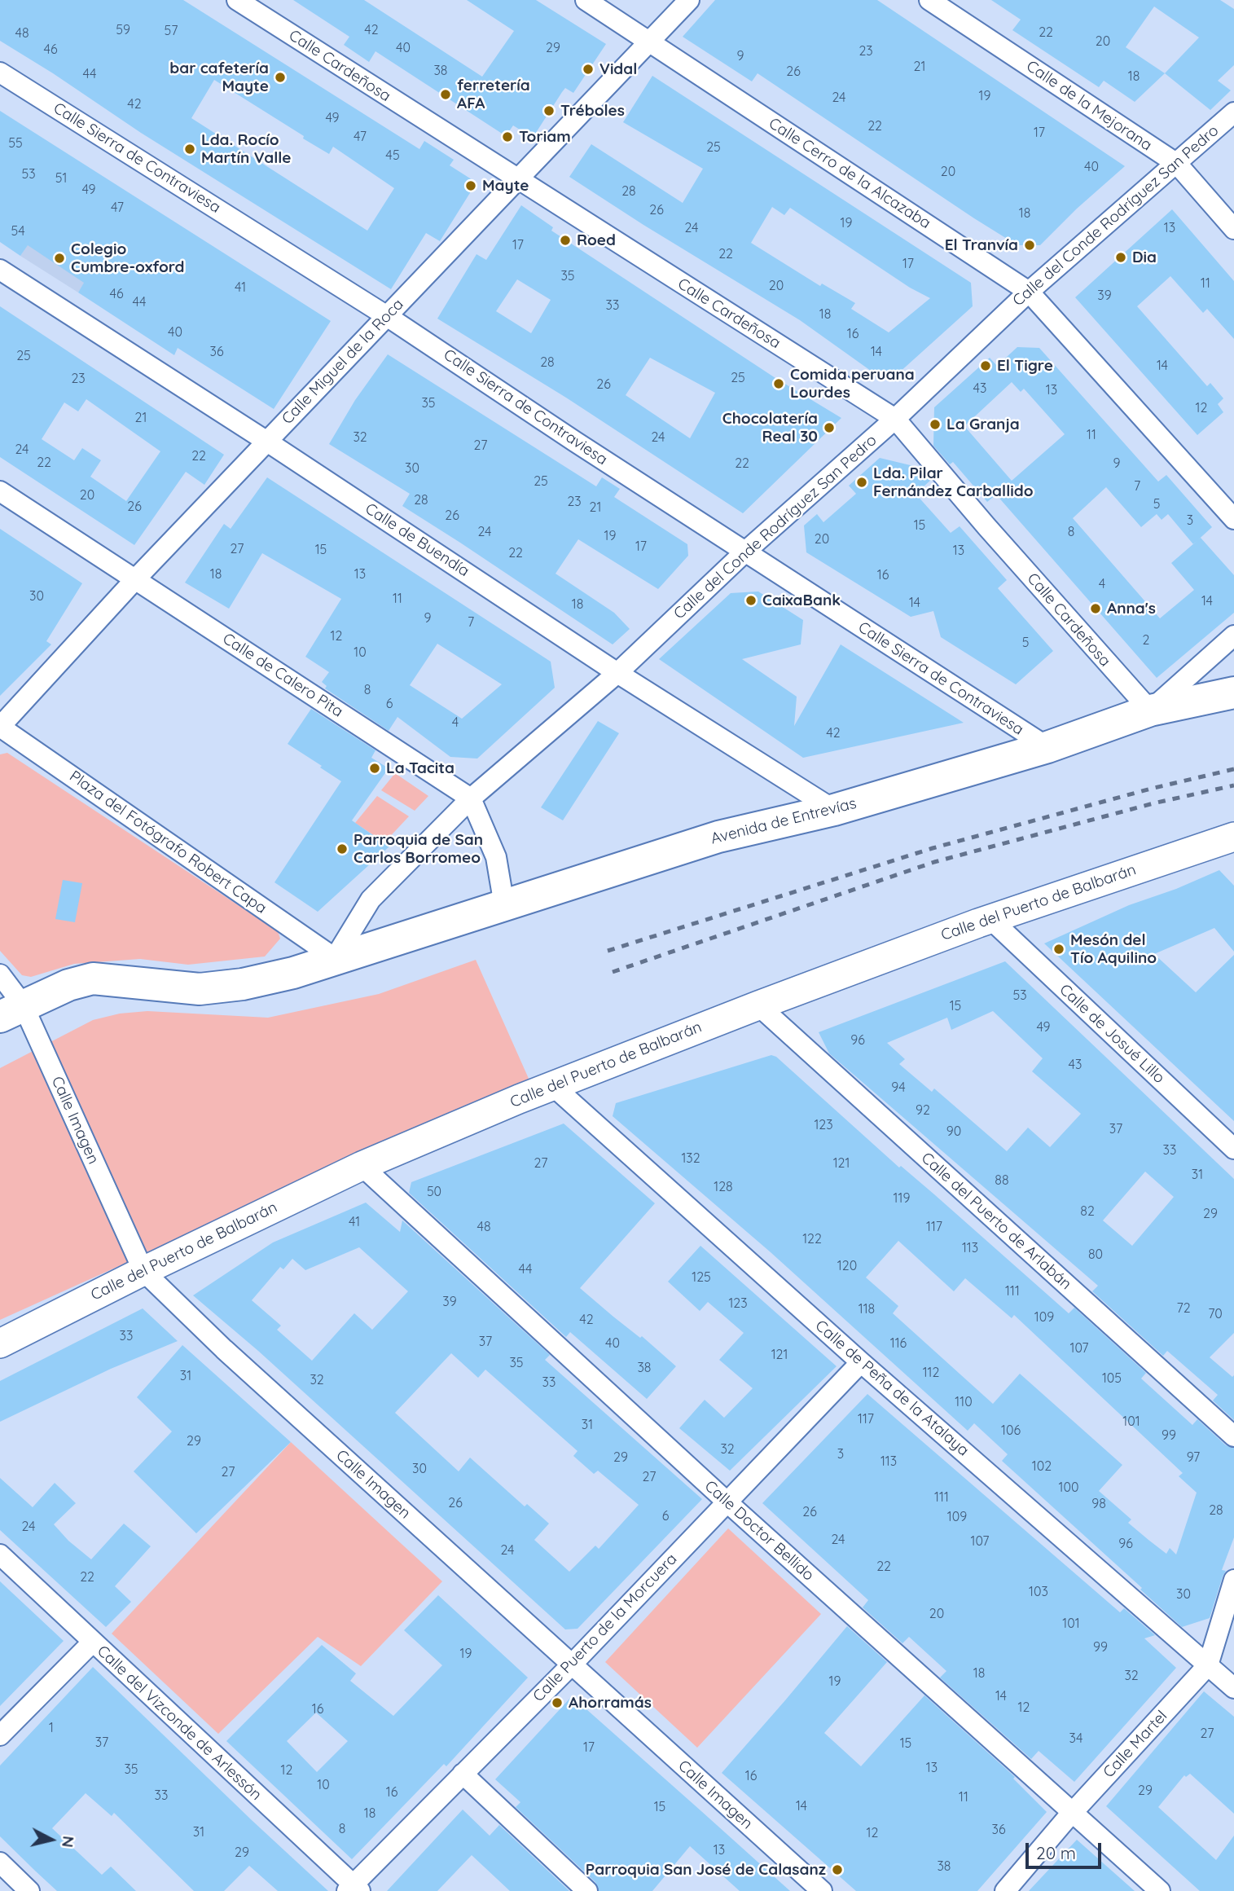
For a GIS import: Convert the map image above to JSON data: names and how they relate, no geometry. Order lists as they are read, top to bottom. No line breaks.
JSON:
{"streets":{"main road":["Avenida de Entrevías"],"street":["Calle Cardeñosa","Calle de la Mejorana","Calle Sierra de Contraviesa","Calle Cerro de la Alcazaba","Calle del Conde Rodríguez San Pedro","Calle Miguel de la Roca","Calle de Buendía","Calle de Calero Pita","Plaza del Fotógrafo Robert Capa","Calle del Puerto de Balbarán","Calle de Josué Lillo","Calle Imagen","Calle del Puerto de Arlabán","Calle de Peña de la Atalaya","Calle Doctor Bellido","Calle Puerto de la Morcuera","Calle del Vizconde de Arlessón","Calle Martel"]},"crossings":[["Calle Cardeñosa","Calle del Conde Rodríguez San Pedro"],["Calle Cardeñosa","Calle Miguel de la Roca"],["Calle Cardeñosa","Avenida de Entrevías"],["Calle de la Mejorana","Calle del Conde Rodríguez San Pedro"],["Calle Sierra de Contraviesa","Calle del Conde Rodríguez San Pedro"],["Calle Sierra de Contraviesa","Calle Miguel de la Roca"],["Calle Sierra de Contraviesa","Avenida de Entrevías"],["Calle Cerro de la Alcazaba","Calle del Conde Rodríguez San Pedro"],["Calle Cerro de la Alcazaba","Calle Miguel de la Roca"],["Calle del Conde Rodríguez San Pedro","Calle de Buendía"],["Calle del Conde Rodríguez San Pedro","Calle de Calero Pita"],["Calle del Conde Rodríguez San Pedro","Avenida de Entrevías"],["Calle del Conde Rodríguez San Pedro","Plaza del Fotógrafo Robert Capa"],["Calle Miguel de la Roca","Calle de Buendía"],["Calle Miguel de la Roca","Calle de Calero Pita"],["Calle Miguel de la Roca","Plaza del Fotógrafo Robert Capa"],["Calle de Buendía","Avenida de Entrevías"],["Avenida de Entrevías","Plaza del Fotógrafo Robert Capa"],["Avenida de Entrevías","Calle Imagen"],["Calle del Puerto de Balbarán","Calle de Josué Lillo"],["Calle del Puerto de Balbarán","Calle Imagen"],["Calle del Puerto de Balbarán","Calle del Puerto de Arlabán"],["Calle del Puerto de Balbarán","Calle de Peña de la Atalaya"],["Calle del Puerto de Balbarán","Calle Doctor Bellido"],["Calle Imagen","Calle Puerto de la Morcuera"],["Calle de Peña de la Atalaya","Calle Puerto de la Morcuera"],["Calle de Peña de la Atalaya","Calle Martel"],["Calle Doctor Bellido","Calle Puerto de la Morcuera"],["Calle Doctor Bellido","Calle Martel"],["Calle Puerto de la Morcuera","Calle del Vizconde de Arlessón"]],"places":["Vidal","bar cafetería Mayte","ferretería AFA","Tréboles","Toriam","Lda. Rocío Martín Valle","Mayte","Roed","El Tranvía","Dia","Colegio Cumbre-oxford","El Tigre","Comida peruana Lourdes","La Granja","Chocolatería Real 30","Lda. Pilar Fernández Carballido","CaixaBank","Anna's","La Tacita","Parroquia de San Carlos Borromeo","Mesón del Tío Aquilino","Ahorramás","Parroquia San José de Calasanz"],"house_numbers":["59","42","57","22","48","20","40","29","46","23","9","21","38","26","44","18","19","24","42","49","22","17","47","55","25","45","40","20","53","51","49","28","47","26","18","19","24","13","54","17","22","17","35","11","20","41","46","39","44","33","18","40","16","36","14","25","28","14","25","23","26","43","13","35","12","21","11","32","24","27","24","22","22","22","9","30","25","7","20","28","23","5","26","21","26","3","15","24","8","19","20","17","27","15","13","22","18","13","16","4","30","11","14","14","18","9","7","12","2","5","10","8","6","4","42","53","15","49","96","43","94","92","123","37","90","33","132","27","121","31","88","128","50","119","82","29","41","48","117","122","113","80","120","44","125","111","39","123","72","118","70","109","42","33","37","40","116","107","121","35","38","112","31","105","32","33","110","117","101","31","106","99","29","32","3","29","97","113","102","30","27","27","100","111","26","98","28","26","6","109","24","24","107","96","24","22","22","103","30","20","101","99","19","18","32","19","14","12","16","1","27","34","37","15","17","13","35","12","16","10","29","16","33","11","14","15","18","8","36","31","12","13","29","38"],"scale_bar":"20 m","north":"right"}
